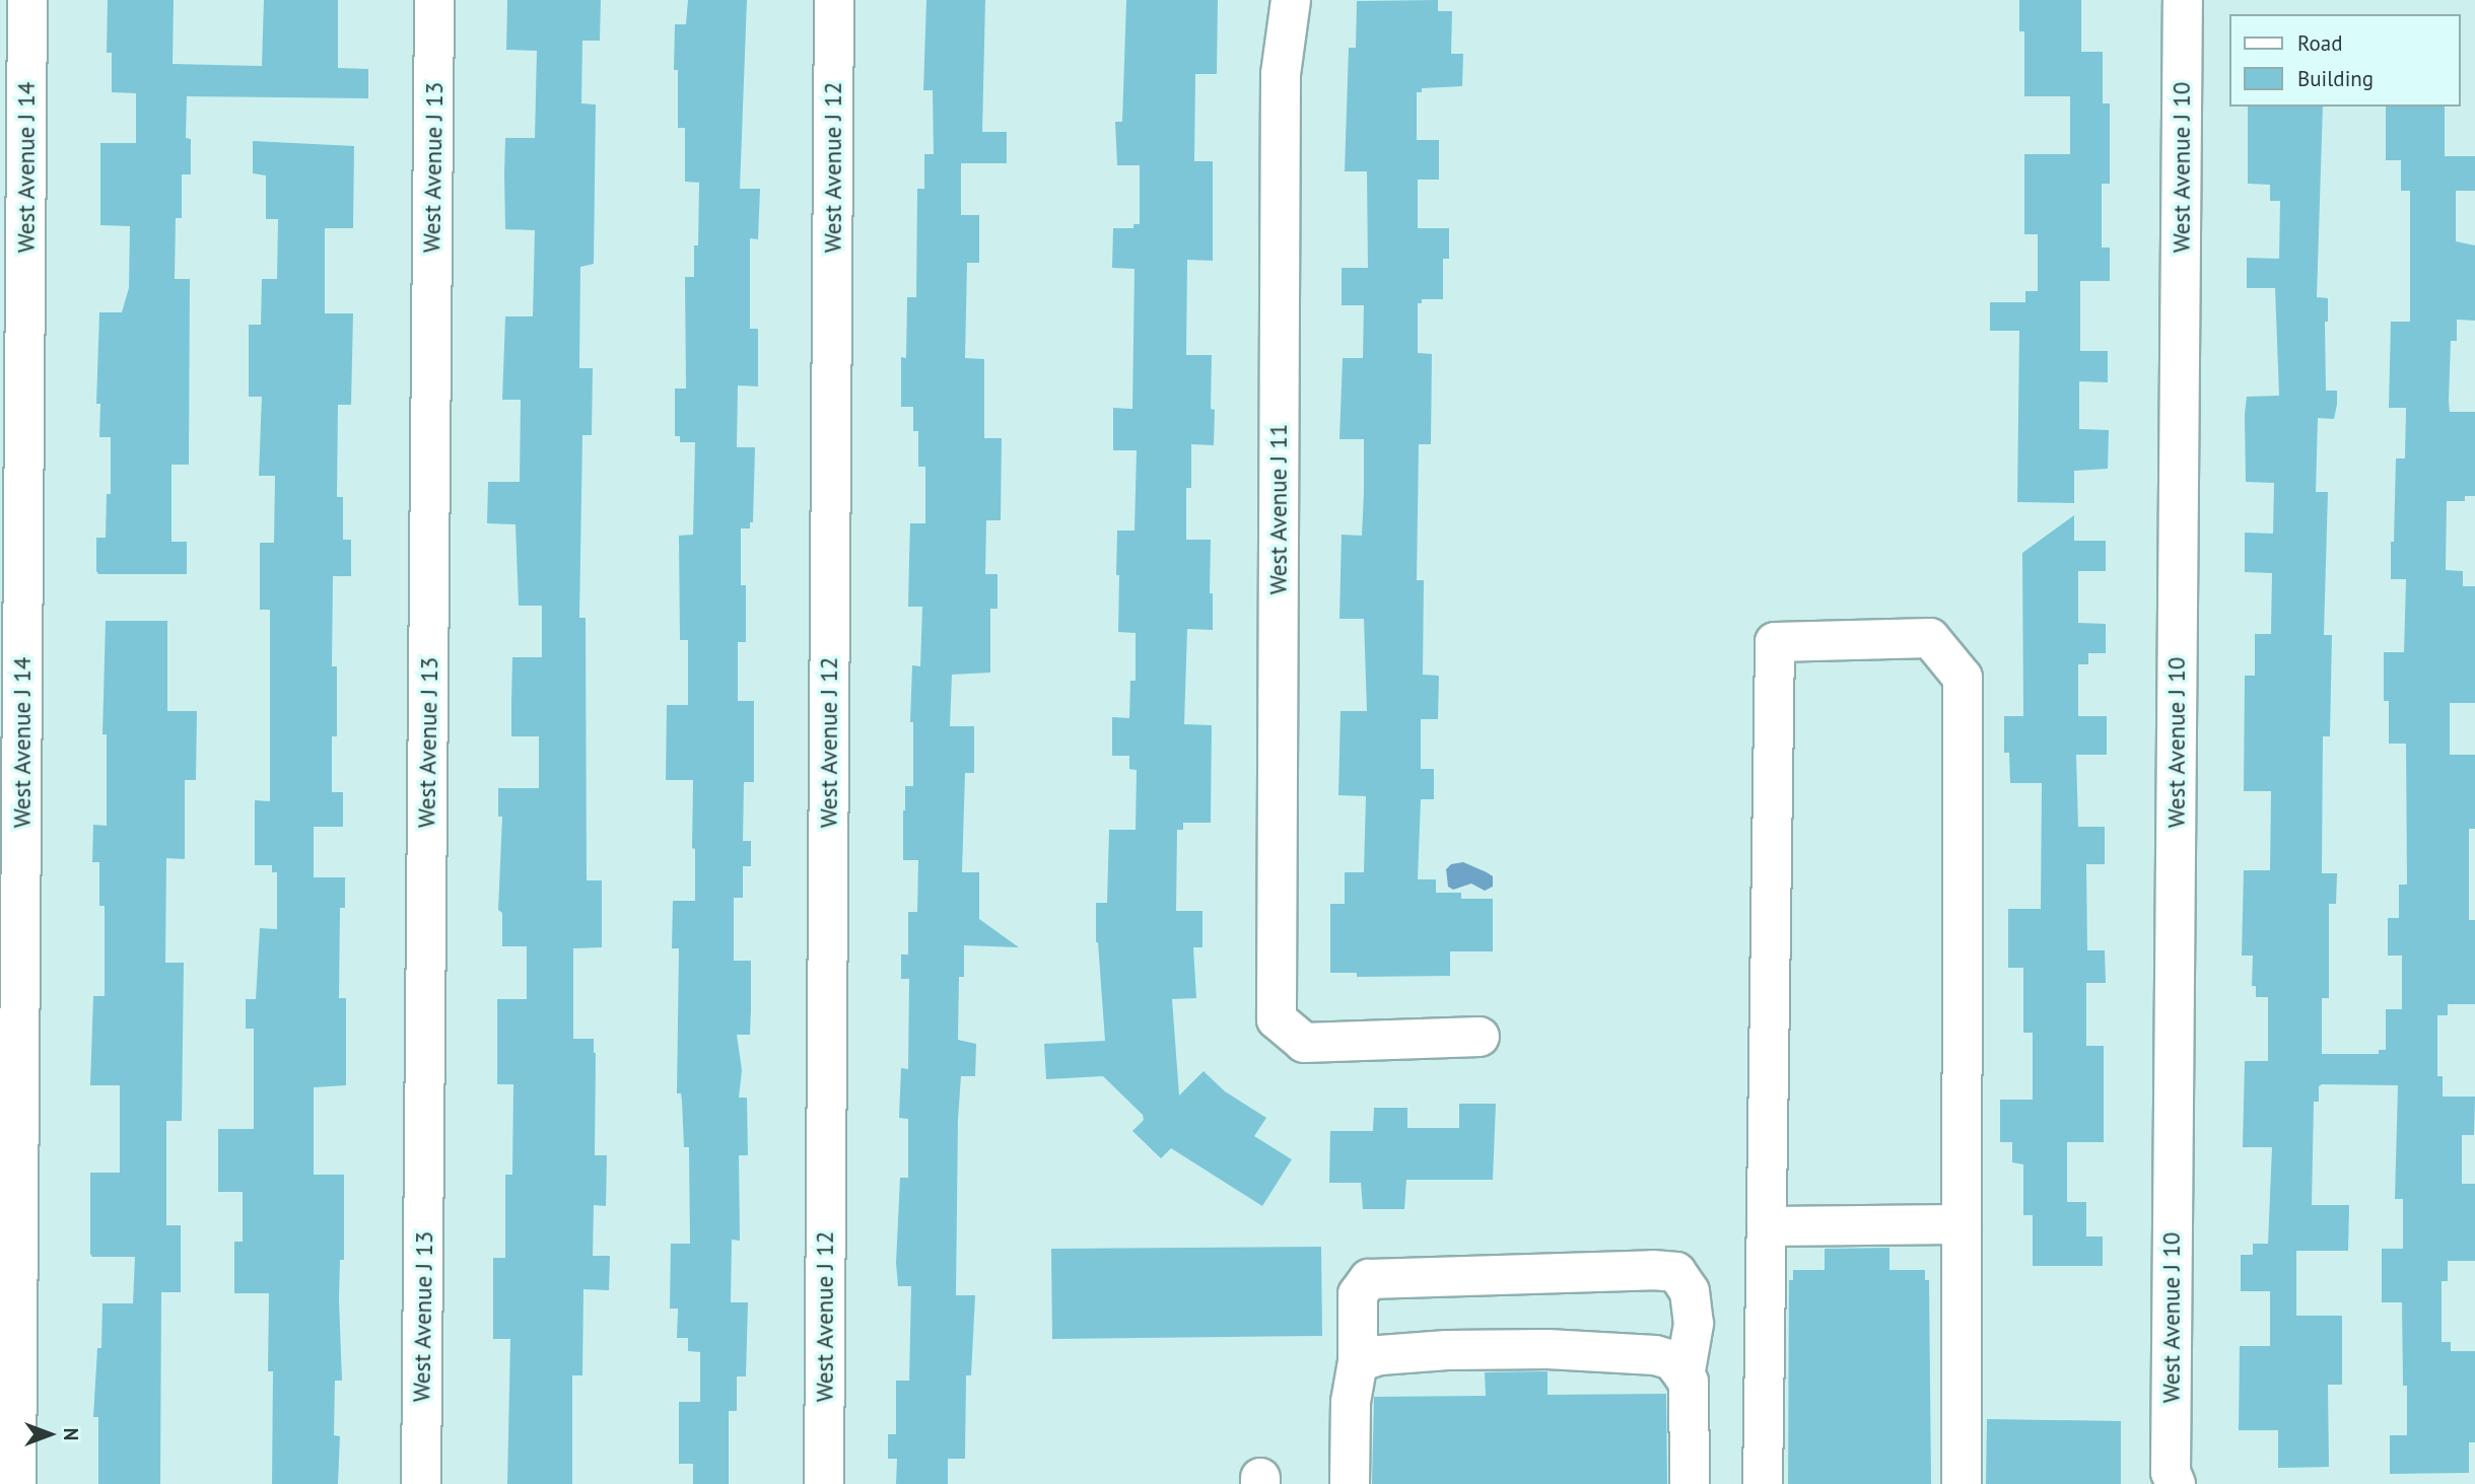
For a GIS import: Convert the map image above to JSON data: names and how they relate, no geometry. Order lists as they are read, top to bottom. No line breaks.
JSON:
{"streets":{"street":["West Avenue J 14","West Avenue J 13","West Avenue J 12","West Avenue J 10","West Avenue J 11"]},"legend":["Road","Building"],"north":"right"}
